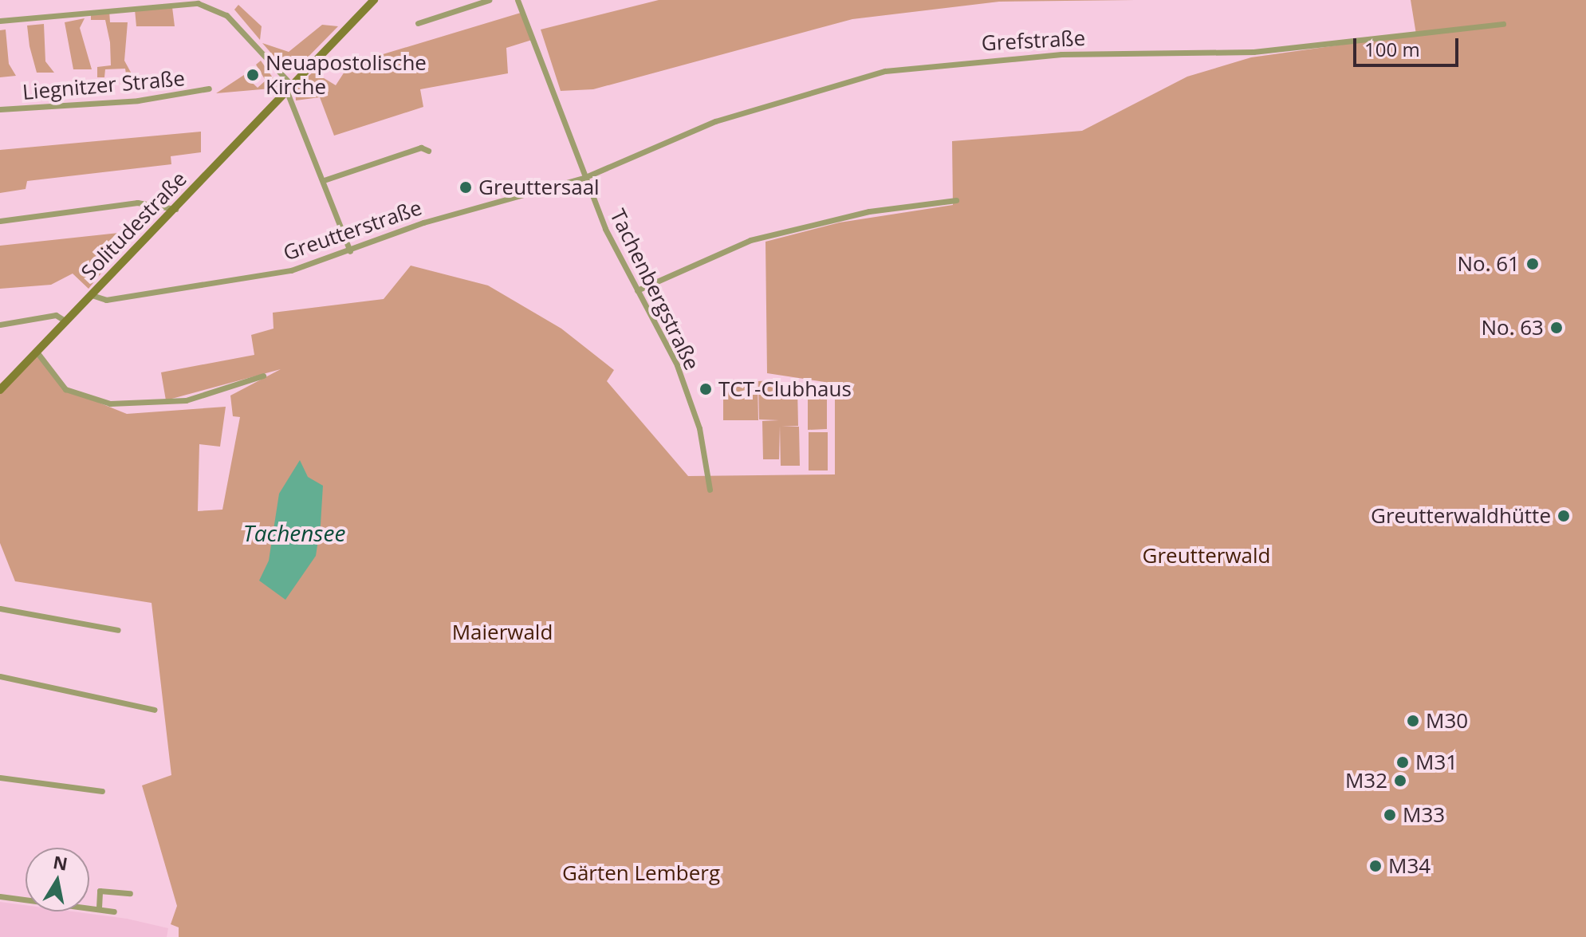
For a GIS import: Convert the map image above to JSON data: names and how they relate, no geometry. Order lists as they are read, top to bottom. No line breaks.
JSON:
{"streets":{"main road":["Solitudestraße"],"street":["Grefstraße","Liegnitzer Straße","Greutterstraße","Tachenbergstraße"]},"crossings":[["Grefstraße","Greutterstraße"],["Grefstraße","Tachenbergstraße"],["Solitudestraße","Greutterstraße"],["Greutterstraße","Tachenbergstraße"]],"water":["Tachensee"],"parks":["Greutterwald","Maierwald","Gärten Lemberg"],"places":["Neuapostolische Kirche","Greuttersaal","No. 61","No. 63","TCT-Clubhaus","Greutterwaldhütte","M30","M31","M32","M33","M34"],"scale_bar":"100 m","north":"top"}
